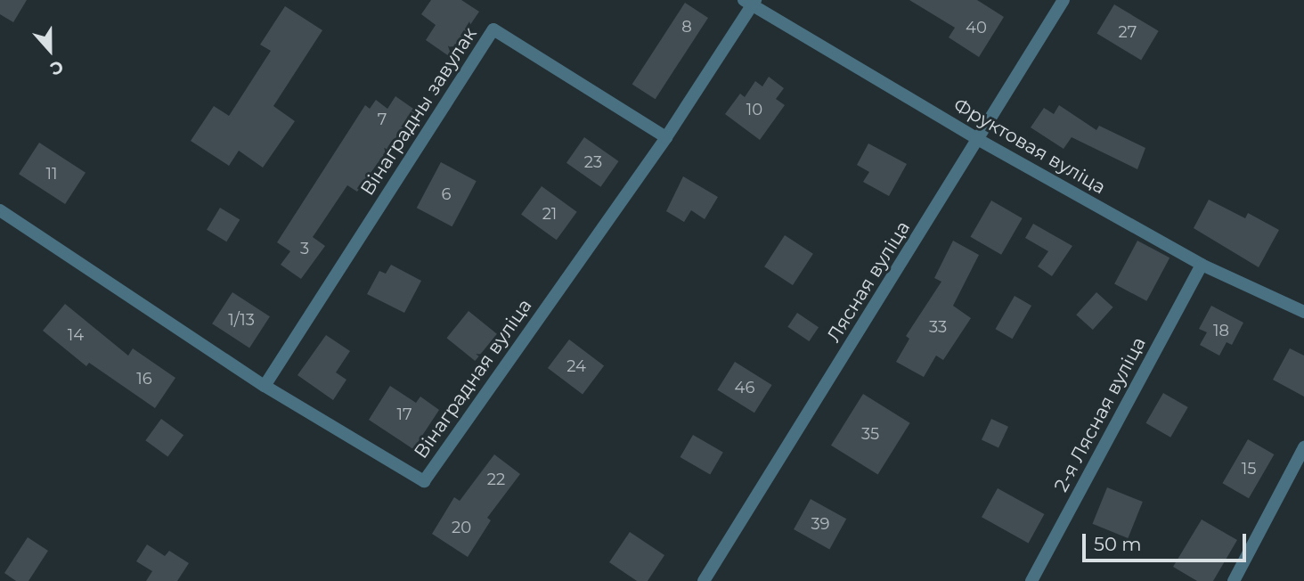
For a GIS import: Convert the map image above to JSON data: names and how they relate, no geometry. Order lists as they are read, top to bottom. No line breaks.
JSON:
{"streets":{"street":["Вінаградны завулак","Фруктовая вуліца","Лясная вуліца","Вінаградная вуліца","2-я Лясная вуліца"]},"crossings":[["Вінаградны завулак","Вінаградная вуліца"],["Фруктовая вуліца","Лясная вуліца"],["Фруктовая вуліца","Вінаградная вуліца"],["Фруктовая вуліца","2-я Лясная вуліца"]],"house_numbers":["8","40","27","10","7","23","11","6","21","3","1/13","33","18","14","24","16","46","17","35","15","22","39","20"],"scale_bar":"50 m","north":"bottom"}
